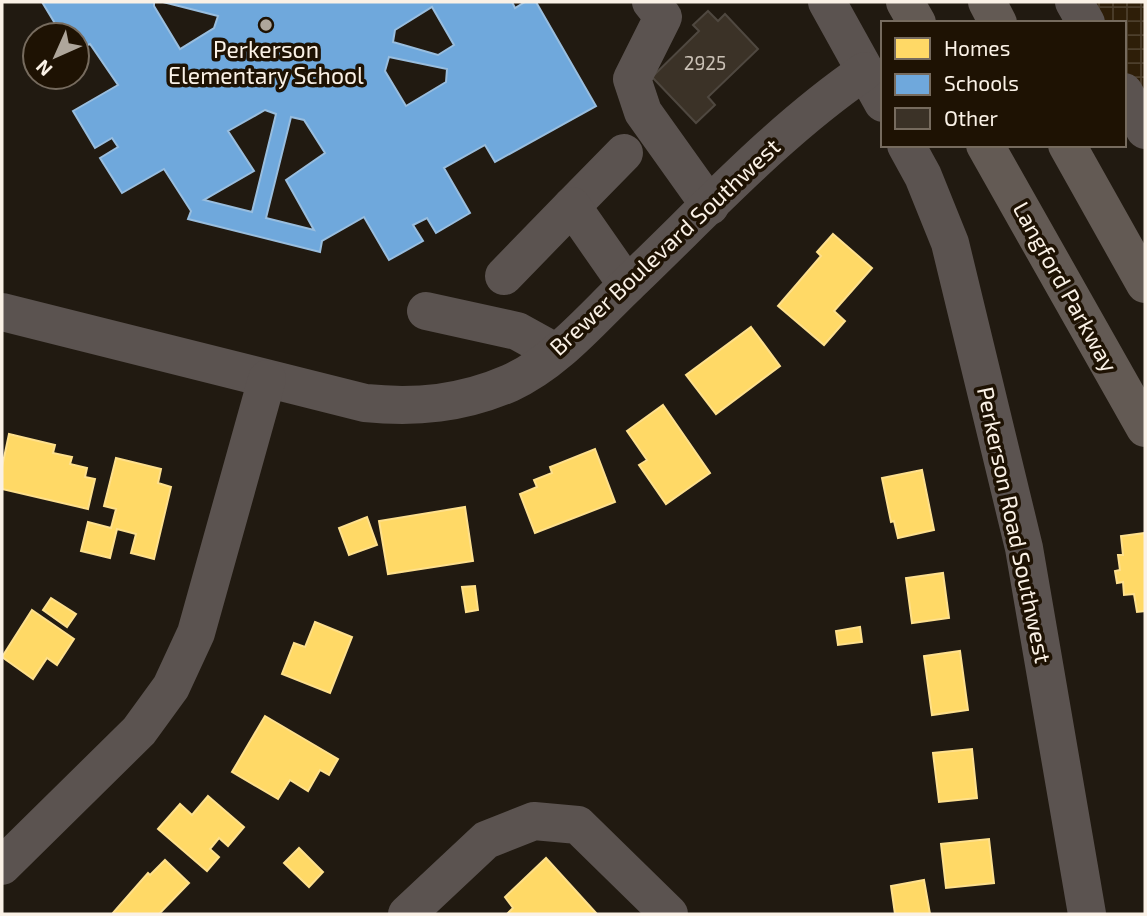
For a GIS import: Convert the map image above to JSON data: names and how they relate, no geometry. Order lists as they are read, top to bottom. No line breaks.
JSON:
{"streets":{"highway":["Langford Parkway"],"street":["Brewer Boulevard Southwest","Perkerson Road Southwest"]},"places":["Perkerson Elementary School"],"house_numbers":["2925"],"legend":["Homes","Schools","Other"],"north":"bottom left"}
